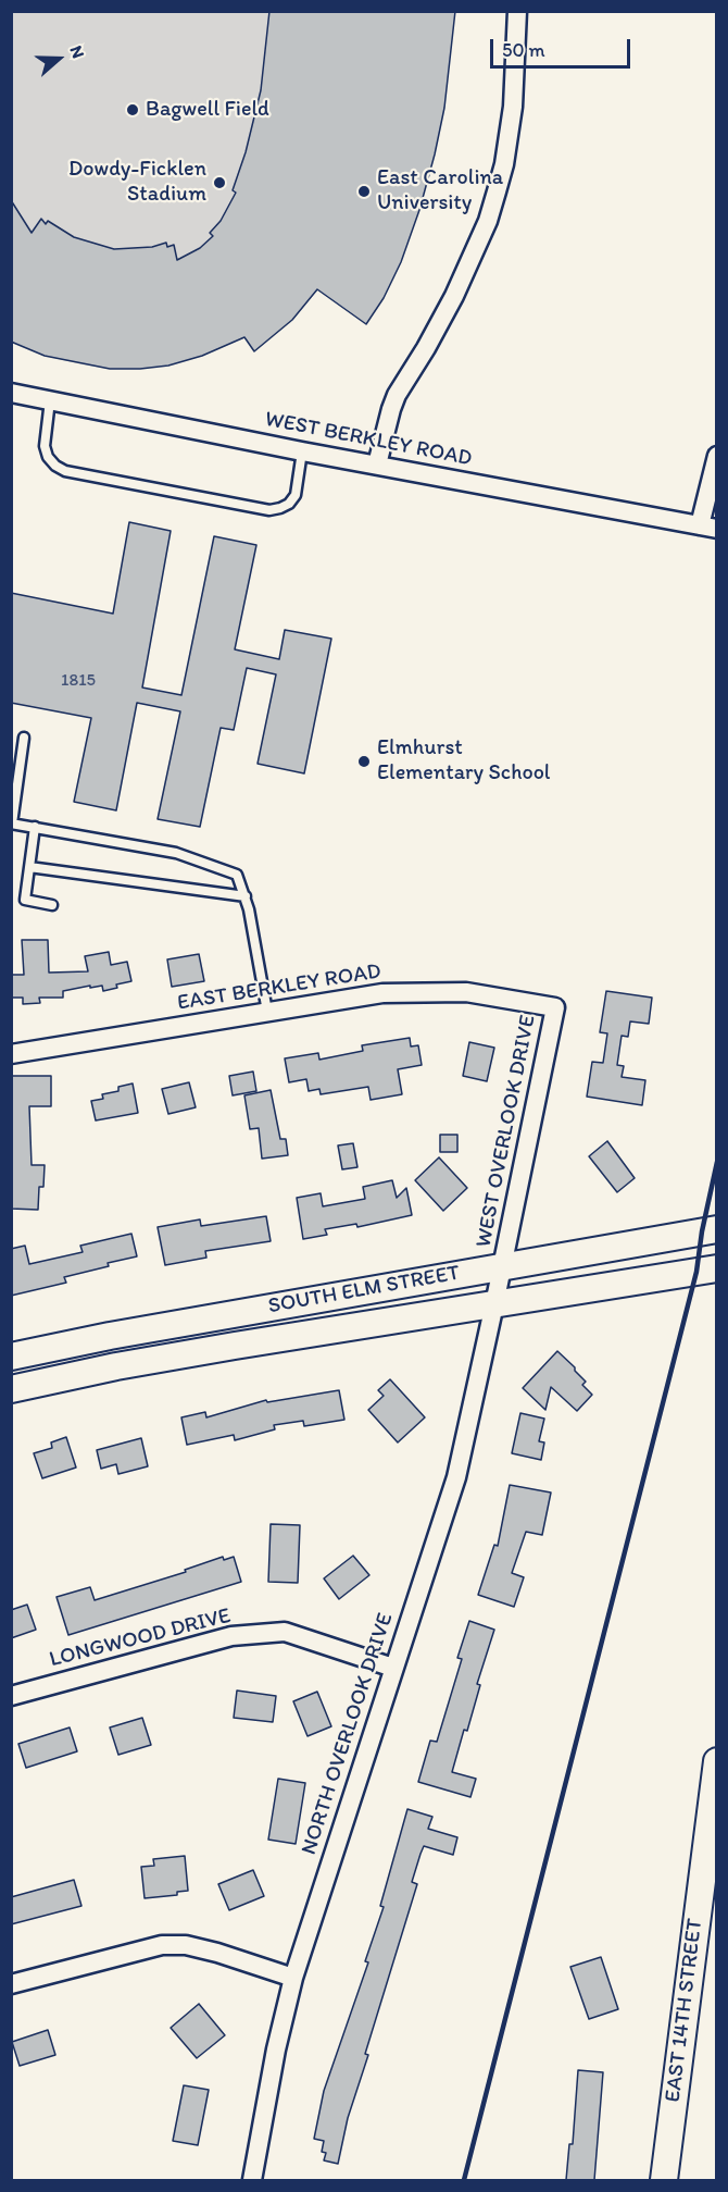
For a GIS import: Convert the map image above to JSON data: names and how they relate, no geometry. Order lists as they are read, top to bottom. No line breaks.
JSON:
{"streets":{"street":["WEST BERKLEY ROAD","EAST BERKLEY ROAD","WEST OVERLOOK DRIVE","SOUTH ELM STREET","LONGWOOD DRIVE","NORTH OVERLOOK DRIVE","EAST 14TH STREET"]},"crossings":[["EAST BERKLEY ROAD","WEST OVERLOOK DRIVE"],["WEST OVERLOOK DRIVE","SOUTH ELM STREET"],["WEST OVERLOOK DRIVE","NORTH OVERLOOK DRIVE"],["SOUTH ELM STREET","NORTH OVERLOOK DRIVE"],["LONGWOOD DRIVE","NORTH OVERLOOK DRIVE"]],"places":["Bagwell Field","Dowdy-Ficklen Stadium","East Carolina University","Elmhurst Elementary School"],"house_numbers":["1815"],"scale_bar":"50 m","north":"right"}
